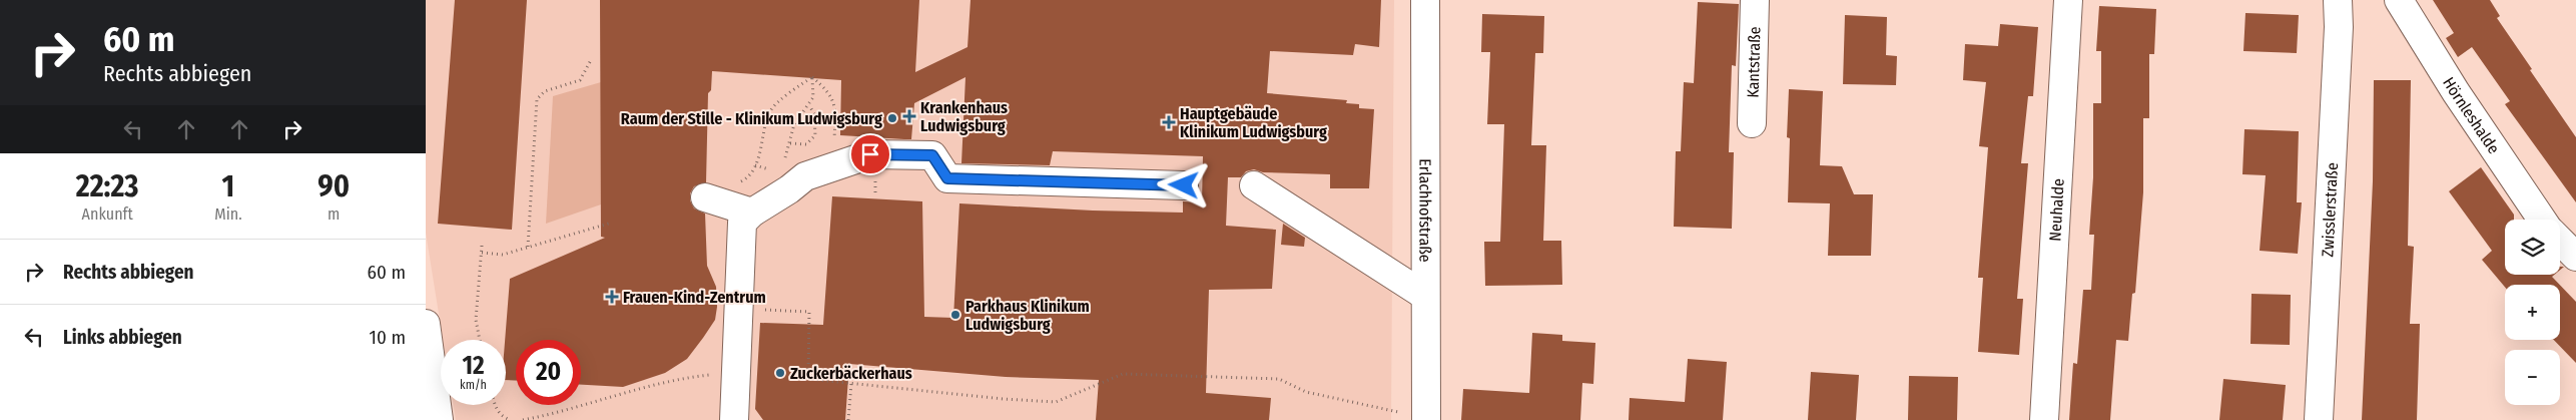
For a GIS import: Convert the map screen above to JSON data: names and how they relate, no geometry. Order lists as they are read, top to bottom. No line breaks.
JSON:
{"streets":{"street":["Kantstraße","Hörnleshalde","Zwisslerstraße","Erlachhofstraße","Neuhalde"]},"places":{"health":["Krankenhaus Ludwigsburg","Hauptgebäude Klinikum Ludwigsburg","Frauen-Kind-Zentrum"],"other":["Raum der Stille - Klinikum Ludwigsburg","Parkhaus Klinikum Ludwigsburg","Zuckerbäckerhaus"]},"page":{"turn":["60 m","Rechts abbiegen"],"eta":["22:23","Ankunft","1","Min.","90","m"],"map_buttons":["+","−"],"list":[{"name":"Rechts abbiegen","value":"60 m"},{"name":"Links abbiegen","value":"10 m"}],"speed":"12 km/h","limit":"20"}}
